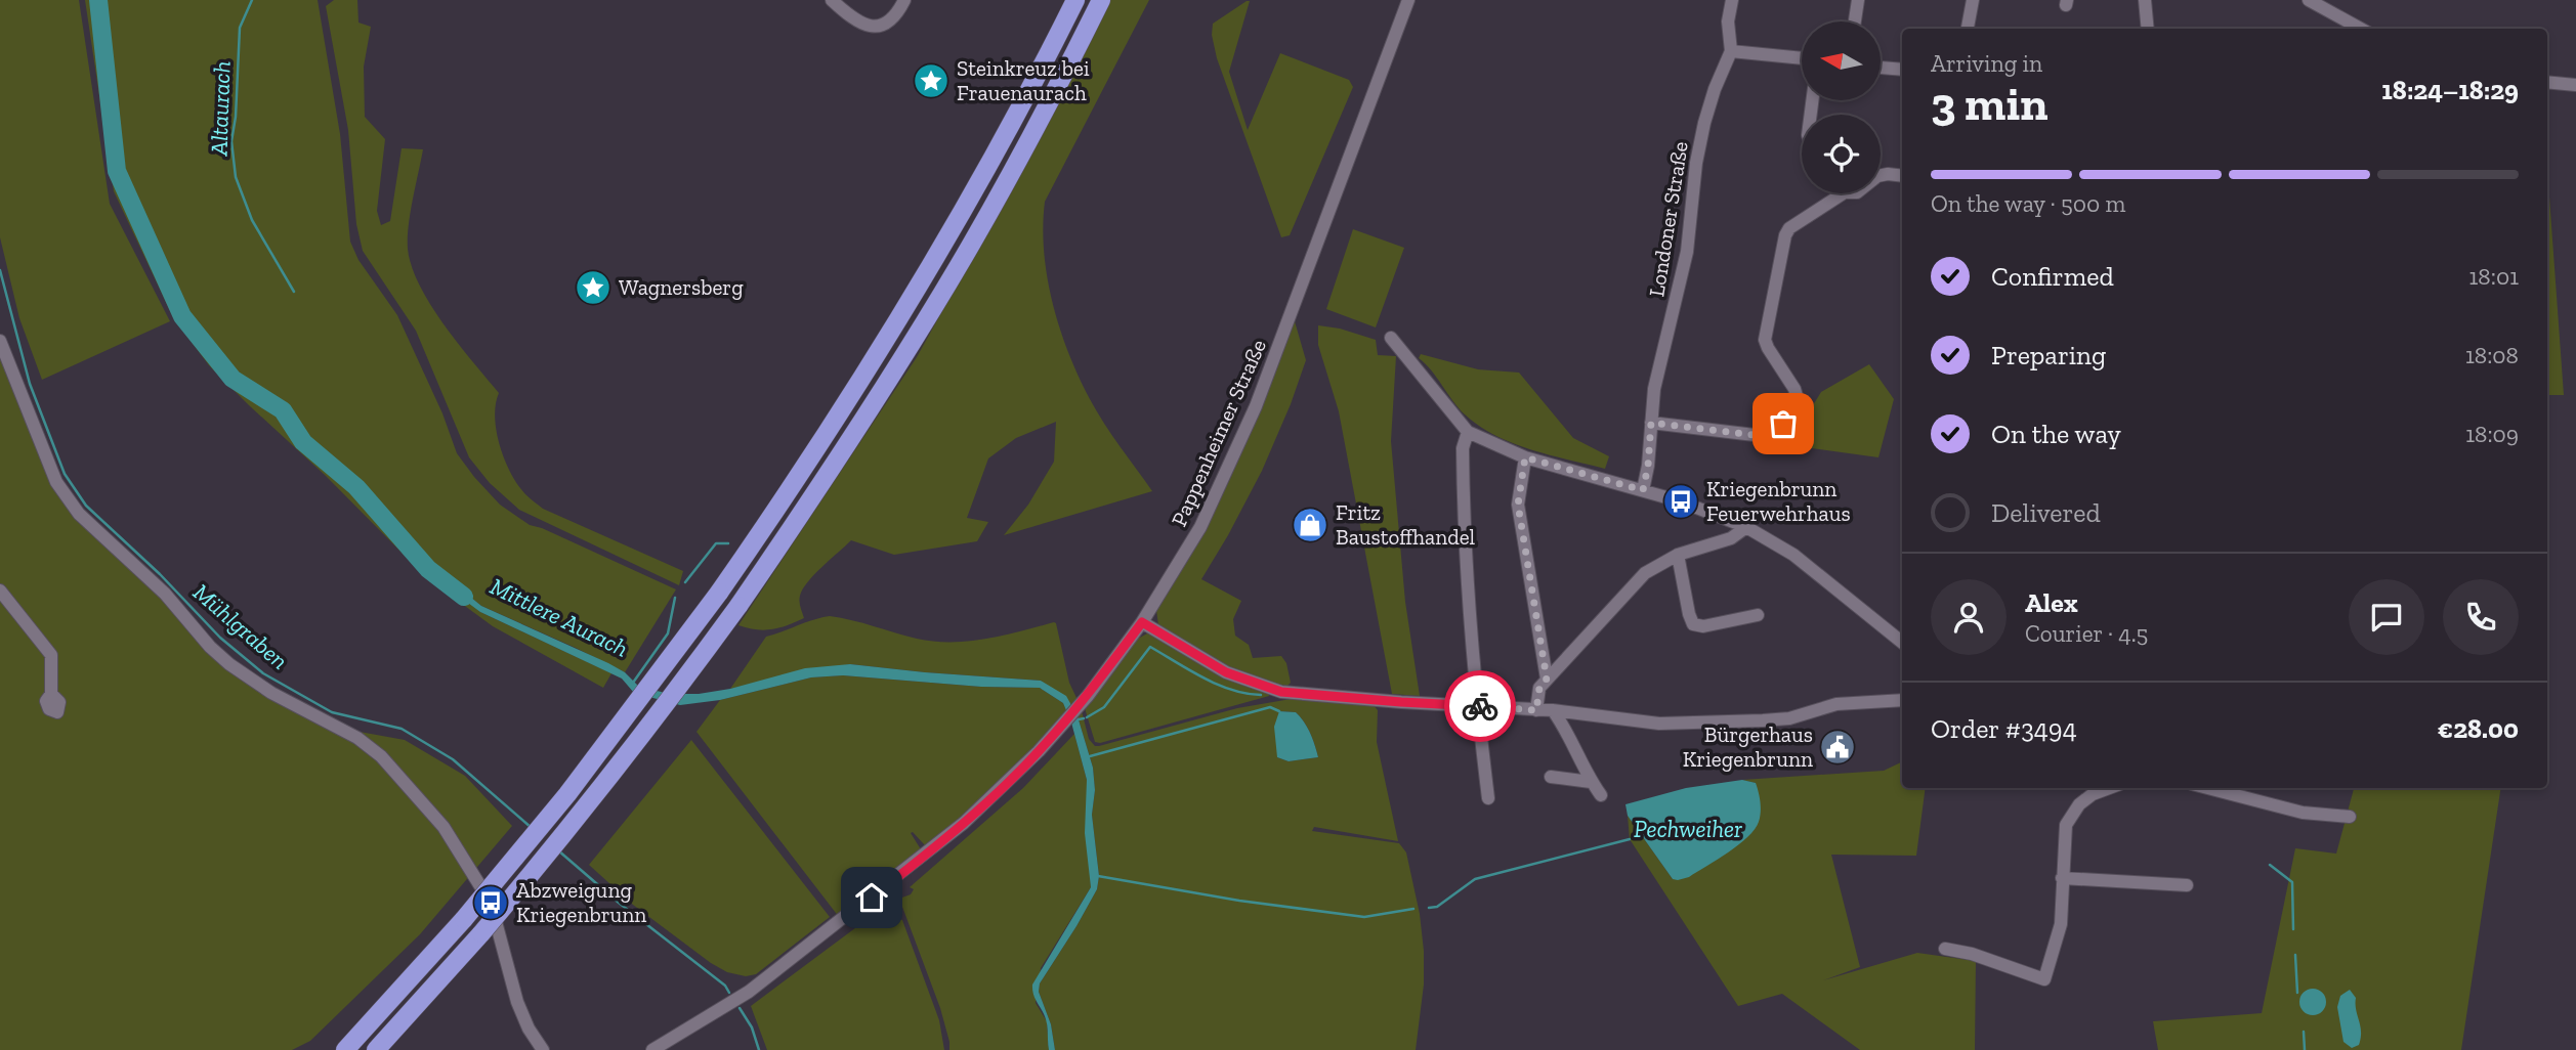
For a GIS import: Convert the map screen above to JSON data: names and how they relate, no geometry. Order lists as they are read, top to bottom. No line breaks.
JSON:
{"streets":{"street":["Londoner Straße","Pappenheimer Straße"]},"water":["Altaurach","Mittlere Aurach","Mühlgraben","Pechweiher"],"places":{"place":["Steinkreuz bei Frauenaurach","Wagnersberg"],"bus stop":["Kriegenbrunn Feuerwehrhaus","Abzweigung Kriegenbrunn"],"shop":["Fritz Baustoffhandel"],"public building":["Bürgerhaus Kriegenbrunn"]},"north":"left","page":{"heading":["3 min","Arriving in","18:24–18:29"],"panel":["Alex","Courier · 4.5","Order #3494","€28.00"],"bar":"On the way · 500 m","list":[["Confirmed","18:01"],["Preparing","18:08"],["On the way","18:09"],"Delivered"]}}
